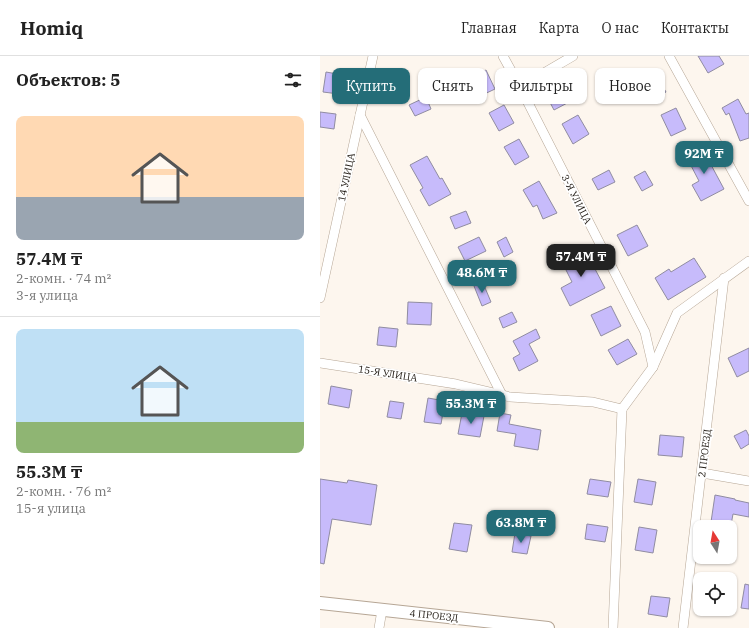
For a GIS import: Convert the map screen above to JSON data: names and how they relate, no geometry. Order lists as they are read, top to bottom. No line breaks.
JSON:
{"streets":{"street":["14 УЛИЦА","3-Я УЛИЦА","15-Я УЛИЦА","2 ПРОЕЗД","4 ПРОЕЗД"]},"north":"top","page":{"header":"Homiq","nav":["Главная","Карта","О нас","Контакты"],"heading":"Объектов: 5","chip":["Купить","Снять","Фильтры","Новое"],"list":[{"name":"57.4M ₸","note":"2-комн. · 74 m² · 3-я улица"},{"name":"55.3M ₸","note":"2-комн. · 76 m² · 15-я улица"}],"price":["92M ₸","57.4M ₸","48.6M ₸","55.3M ₸","63.8M ₸"]}}
